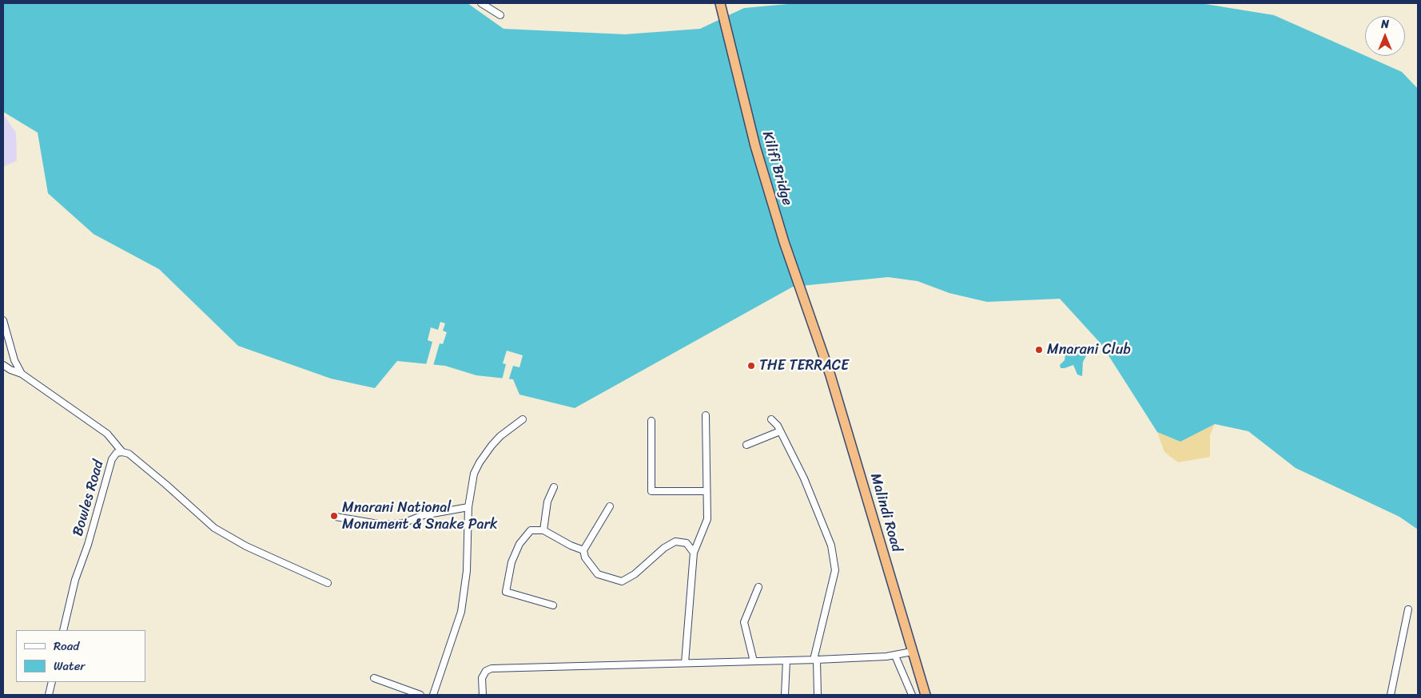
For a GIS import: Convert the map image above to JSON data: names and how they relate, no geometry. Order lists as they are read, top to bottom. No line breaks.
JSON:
{"streets":{"highway":["Kilifi Bridge","Malindi Road"],"street":["Bowles Road"]},"crossings":[["Kilifi Bridge","Malindi Road"]],"places":["Mnarani Club","THE TERRACE","Mnarani National Monument & Snake Park"],"legend":["Road","Water"],"north":"top"}
